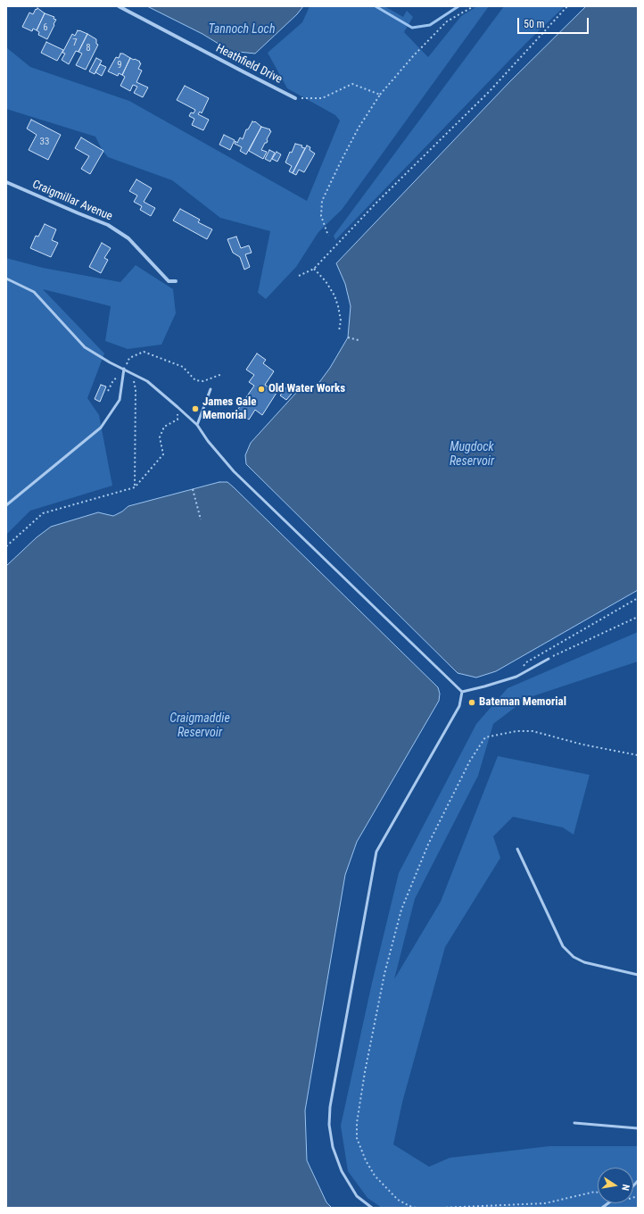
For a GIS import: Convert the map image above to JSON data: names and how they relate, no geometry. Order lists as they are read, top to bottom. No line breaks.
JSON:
{"streets":{"street":["Heathfield Drive","Craigmillar Avenue"]},"water":["Tannoch Loch","Mugdock Reservoir","Craigmaddie Reservoir"],"places":["Old Water Works","James Gale Memorial","Bateman Memorial"],"house_numbers":["6","7","8","9","33"],"scale_bar":"50 m","north":"right"}
